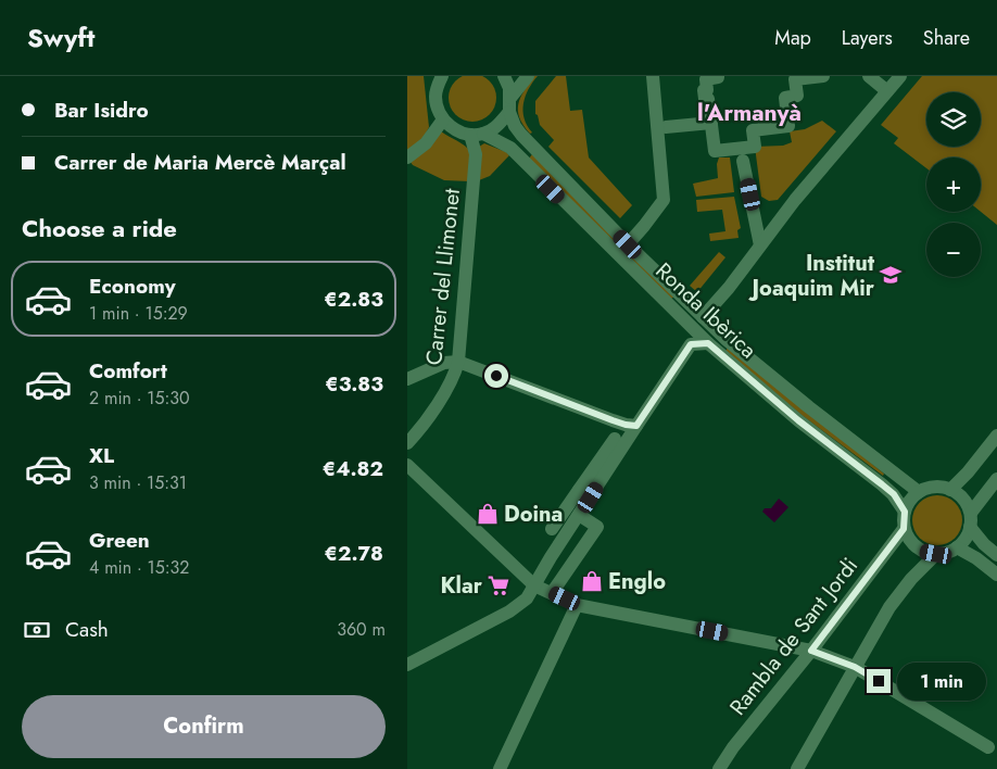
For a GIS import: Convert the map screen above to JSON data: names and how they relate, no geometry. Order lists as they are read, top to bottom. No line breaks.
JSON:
{"streets":{"street":["Carrer del Llimonet","Ronda Ibèrica","Rambla de Sant Jordi"]},"crossings":[["Carrer del Llimonet","Ronda Ibèrica"],["Ronda Ibèrica","Rambla de Sant Jordi"]],"districts":["l'Armanyà"],"places":{"school or university":["Institut Joaquim Mir"],"shop":["Doina","Englo"],"supermarket":["Klar"]},"page":{"header":"Swyft","nav":["Map","Layers","Share"],"banner":["Bar Isidro","Carrer de Maria Mercè Marçal"],"map_buttons":["+","−"],"heading":"Choose a ride","list":[{"name":"Economy","note":"1 min · 15:29","value":"€2.83"},{"name":"Comfort","note":"2 min · 15:30","value":"€3.83"},{"name":"XL","note":"3 min · 15:31","value":"€4.82"},{"name":"Green","note":"4 min · 15:32","value":"€2.78"}],"pay":["Cash","360 m"],"bubble":"1 min","buttons":"Confirm"}}
